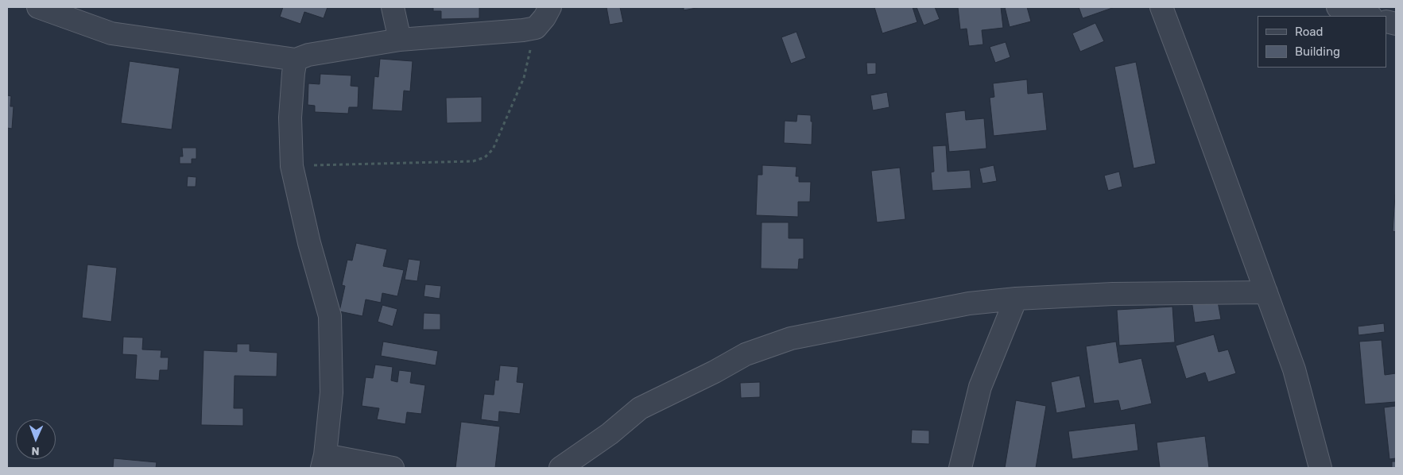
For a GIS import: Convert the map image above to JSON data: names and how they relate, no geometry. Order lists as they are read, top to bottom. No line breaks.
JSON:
{"legend":["Road","Building"],"north":"bottom"}
